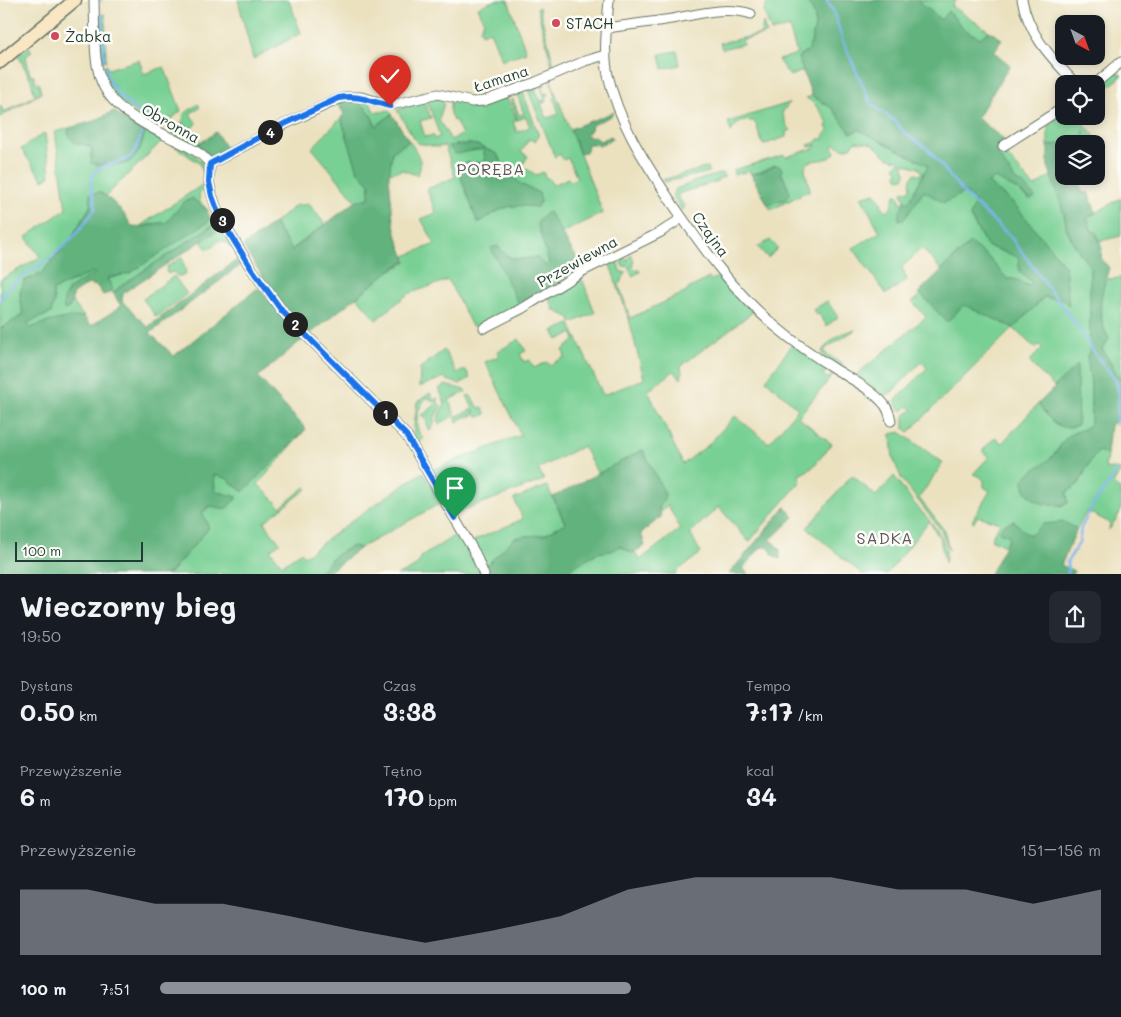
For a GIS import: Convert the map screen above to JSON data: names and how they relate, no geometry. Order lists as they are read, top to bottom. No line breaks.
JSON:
{"streets":{"street":["Łamana","Obronna","Czajna","Przewiewna"]},"crossings":[["Łamana","Obronna"],["Łamana","Czajna"],["Czajna","Przewiewna"]],"districts":["PORĘBA","SADKA"],"places":["STACH","Żabka"],"scale_bar":"100 m","north":"bottom right","page":{"pins":["4","3","2","1"],"scale":"100 m","heading":["Wieczorny bieg","19:50"],"stats":[["Dystans","0.50 km"],["Czas","3:38"],["Tempo","7:17 /km"],["Przewyższenie","6 m"],["Tętno","170 bpm"],["kcal","34"]],"chart":["Przewyższenie","151–156 m"],"list":[{"name":"100 m","note":"7:51"}]}}
